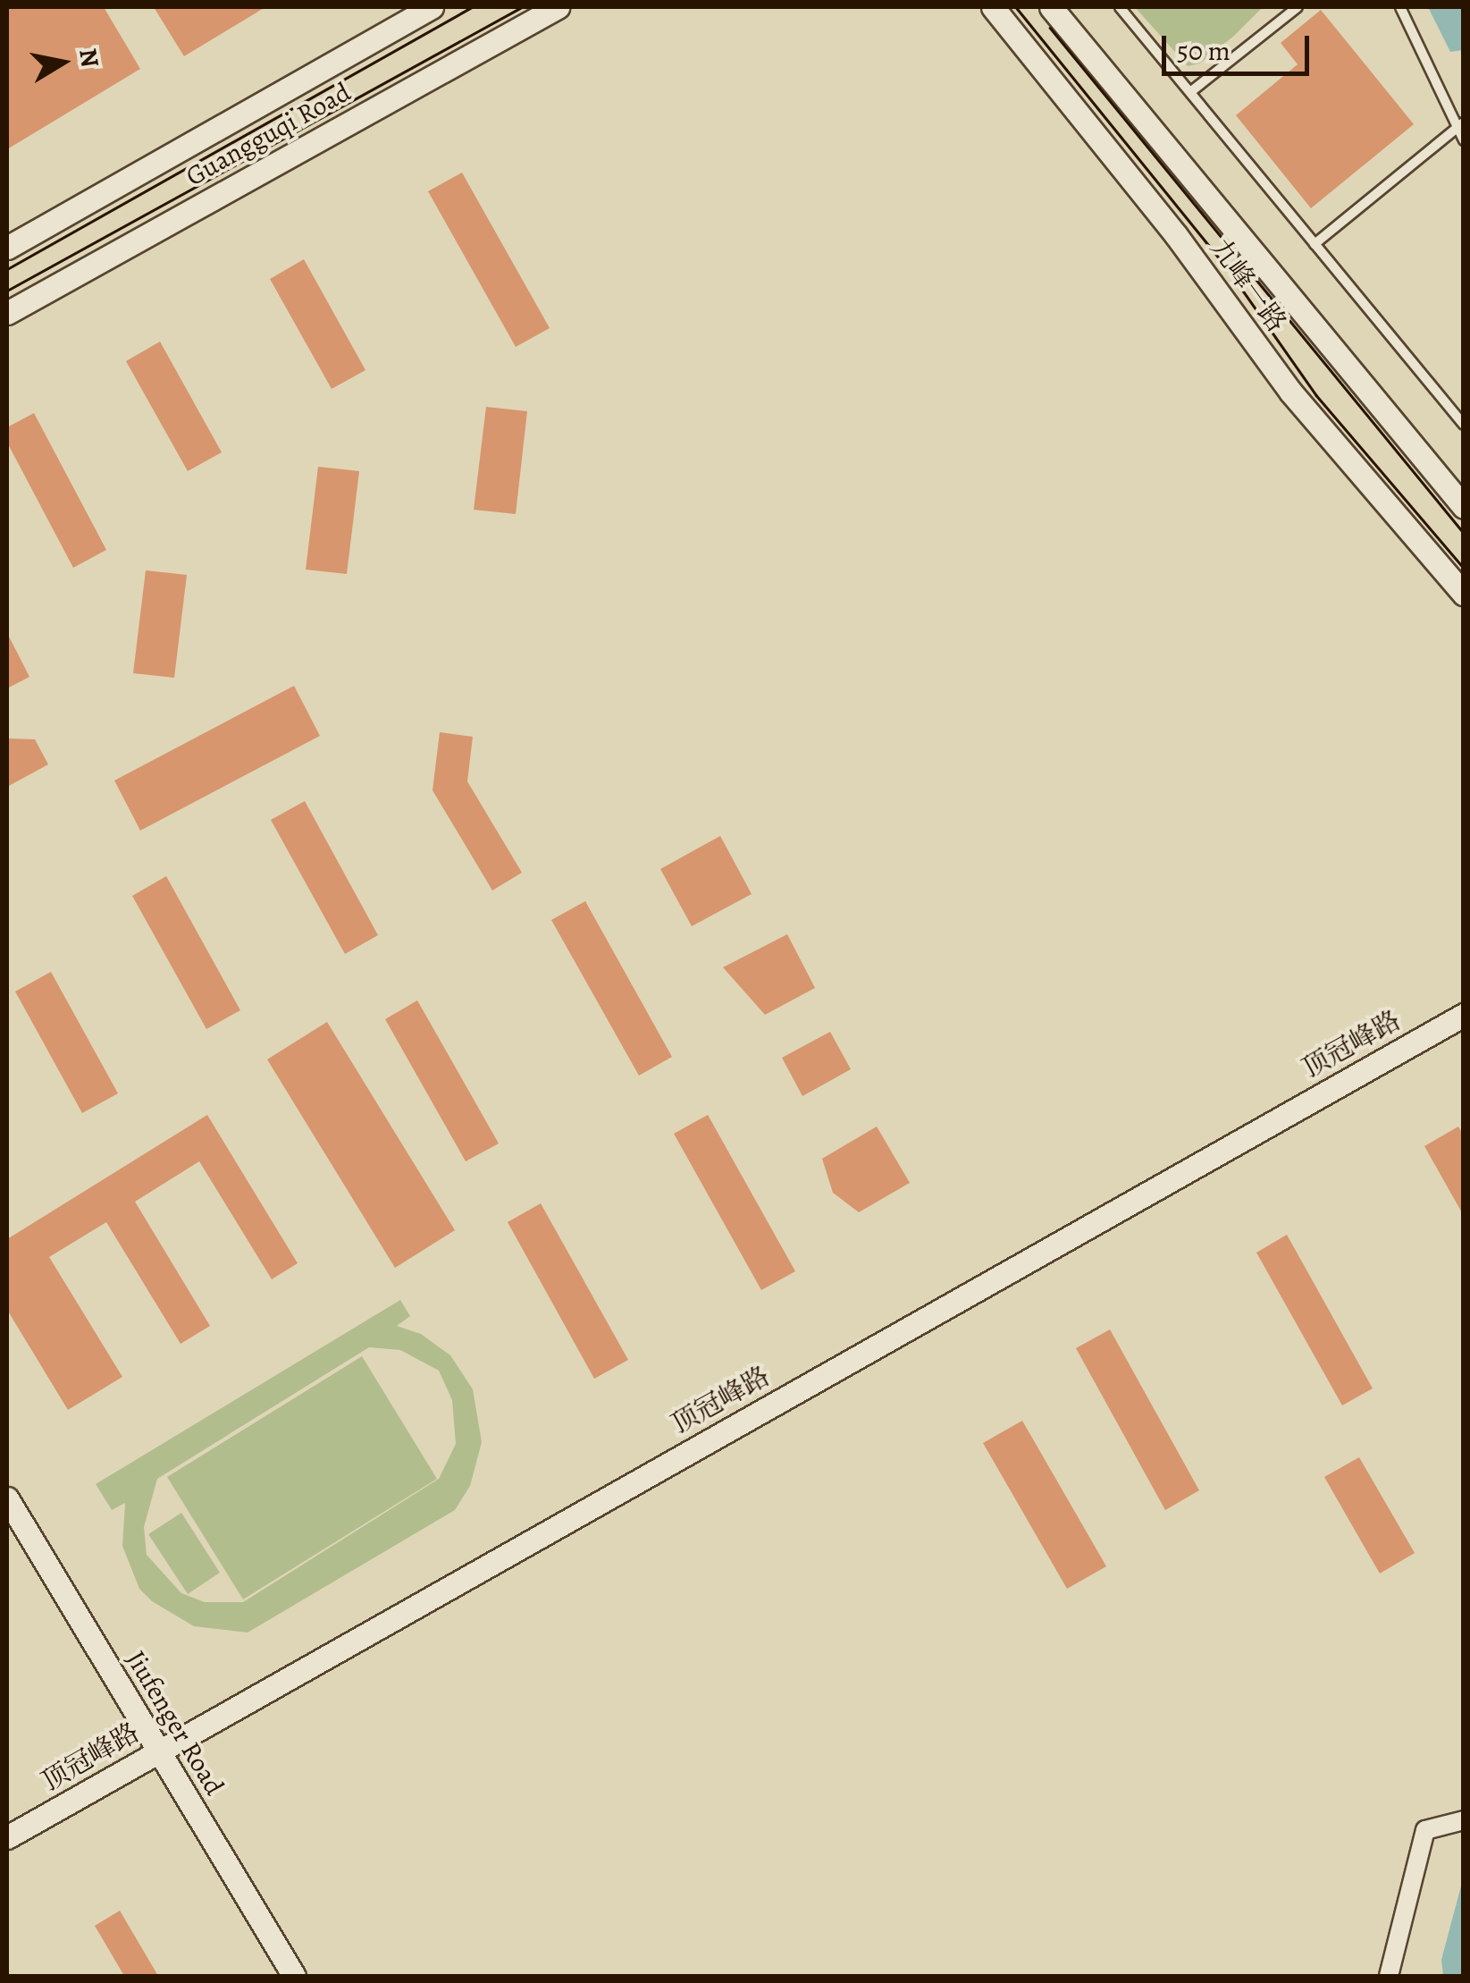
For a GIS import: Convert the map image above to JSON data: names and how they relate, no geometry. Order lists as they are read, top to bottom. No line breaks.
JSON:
{"streets":{"street":["Guangguqi Road","九峰一路","顶冠峰路","Jiufenger Road"]},"crossings":[["顶冠峰路","Jiufenger Road"]],"scale_bar":"50 m","north":"right"}
